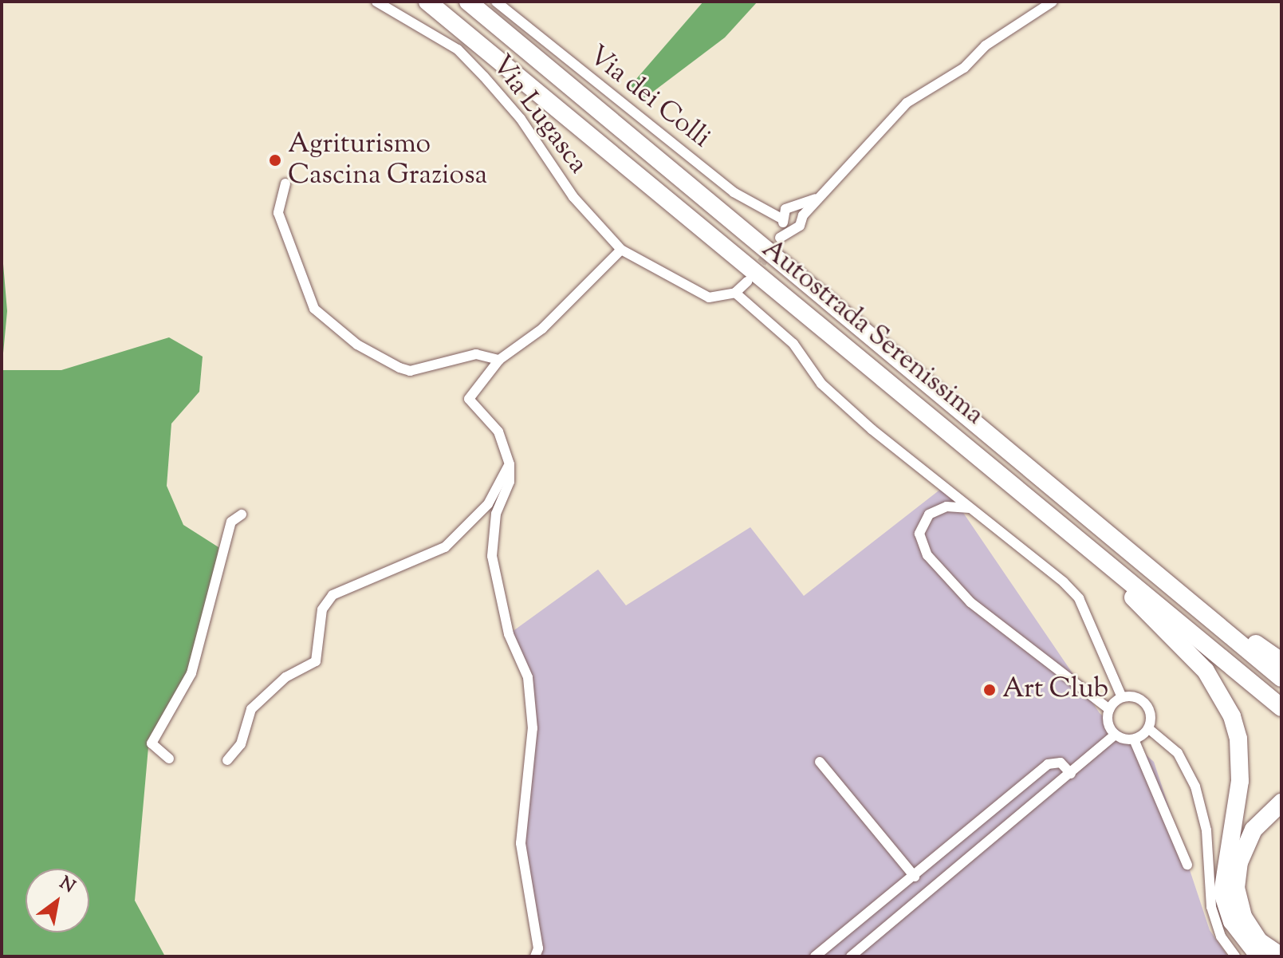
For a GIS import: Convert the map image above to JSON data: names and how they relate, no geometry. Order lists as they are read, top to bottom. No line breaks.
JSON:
{"streets":{"highway":["Autostrada Serenissima"],"street":["Via dei Colli","Via Lugasca"]},"places":["Agriturismo Cascina Graziosa","Art Club"],"north":"top right"}
